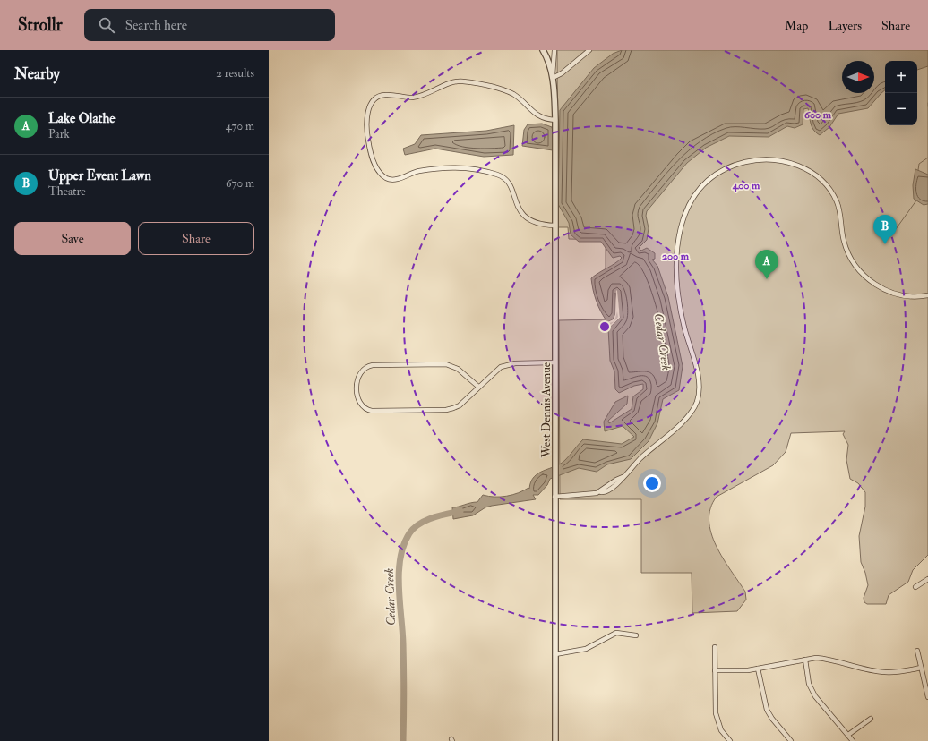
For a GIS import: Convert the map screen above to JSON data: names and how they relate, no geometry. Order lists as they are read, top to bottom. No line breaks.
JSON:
{"streets":{"street":["West Dennis Avenue"]},"water":["Cedar Creek"],"north":"right","page":{"header":"Strollr","search":"Search here","nav":["Map","Layers","Share"],"heading":["Nearby","2 results"],"map_buttons":["+","−"],"list":[{"mark":"A","name":"Lake Olathe","note":"Park","value":"470 m"},{"mark":"B","name":"Upper Event Lawn","note":"Theatre","value":"670 m"}],"buttons":["Save","Share"],"pins":["B","A"]},"rings":["600 m","400 m","200 m"]}
